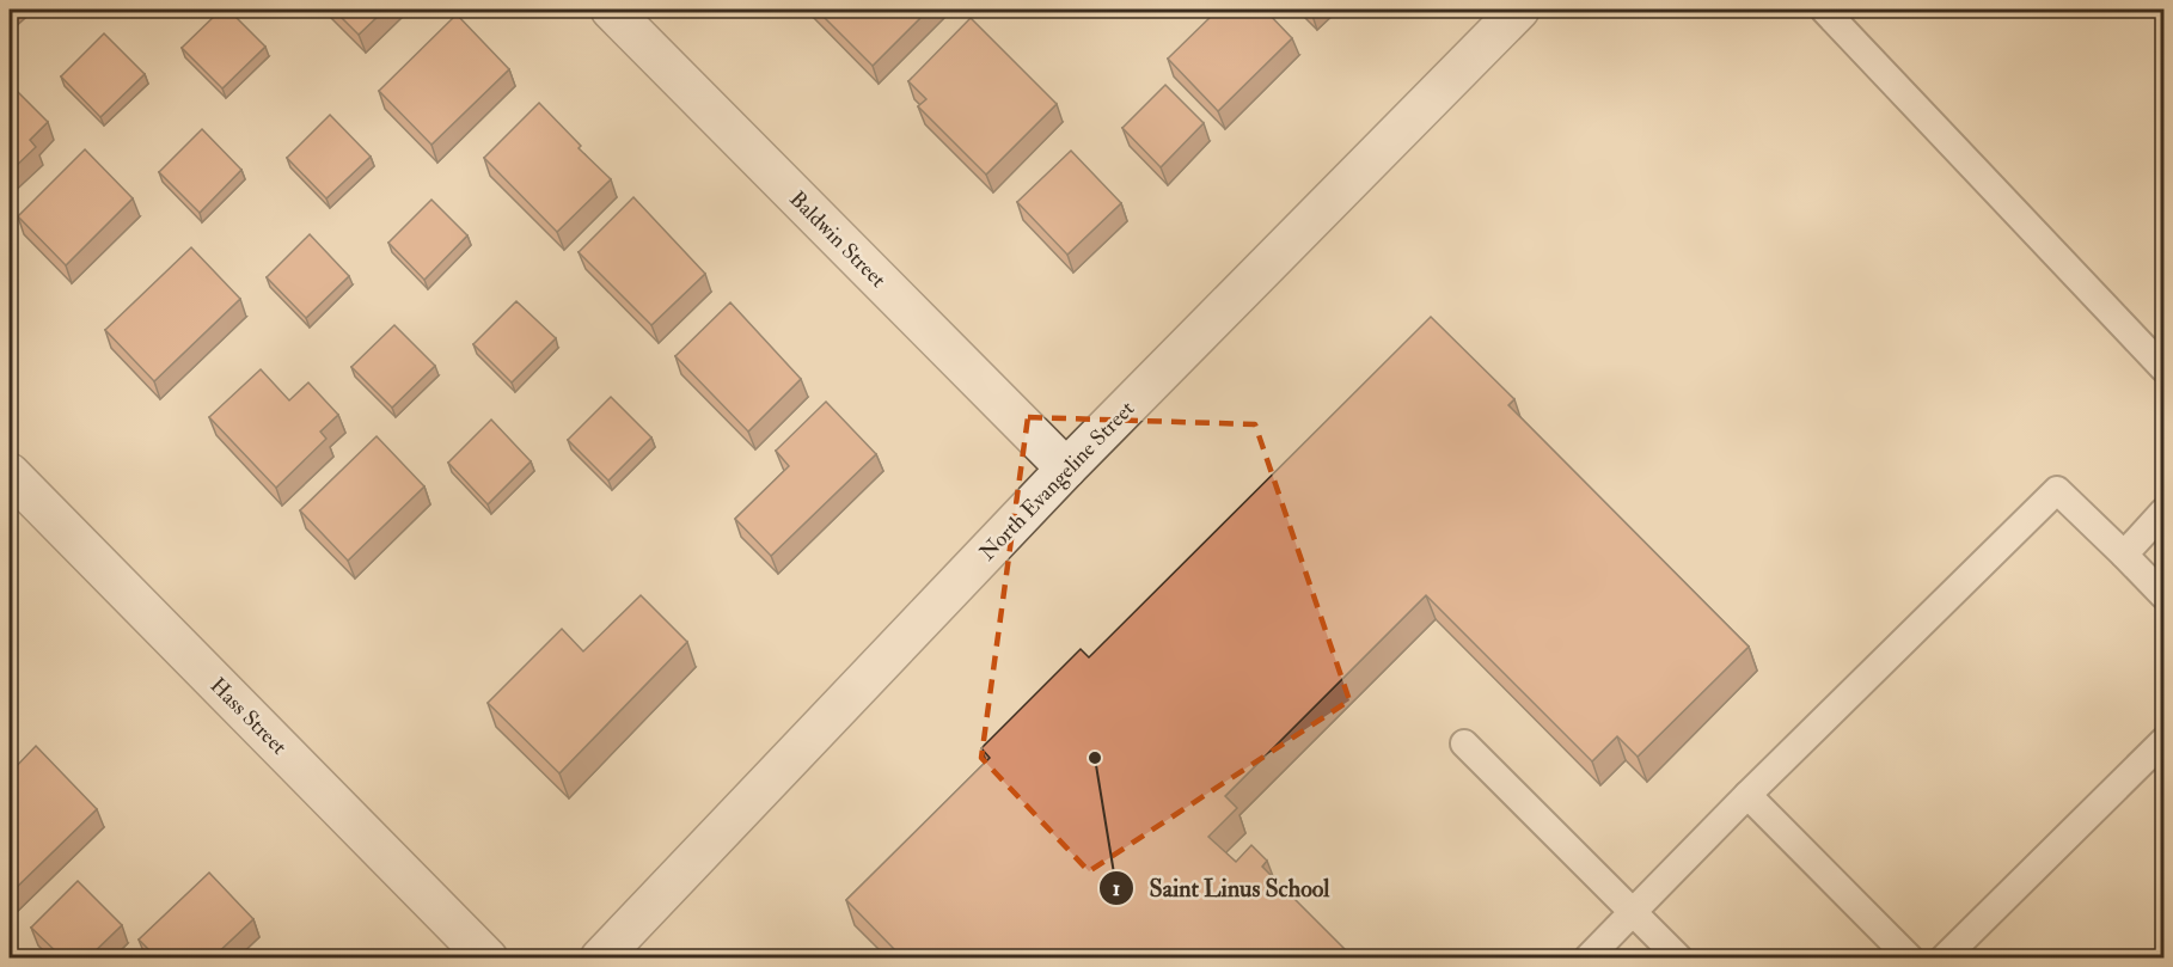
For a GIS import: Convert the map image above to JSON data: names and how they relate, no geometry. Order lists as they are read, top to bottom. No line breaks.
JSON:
{"streets":{"street":["Baldwin Street","North Evangeline Street","Hass Street"]},"crossings":[["Baldwin Street","North Evangeline Street"]],"places":["Saint Linus School"]}
